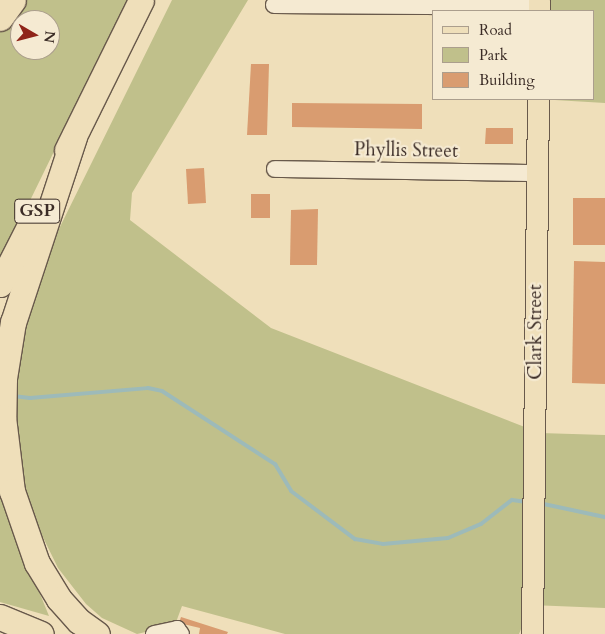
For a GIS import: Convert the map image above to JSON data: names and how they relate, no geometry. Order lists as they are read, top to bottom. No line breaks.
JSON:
{"streets":{"highway":["GSP"],"main road":["Clark Street"],"street":["Phyllis Street"]},"crossings":[["Phyllis Street","Clark Street"]],"legend":["Road","Park","Building"],"north":"right"}
